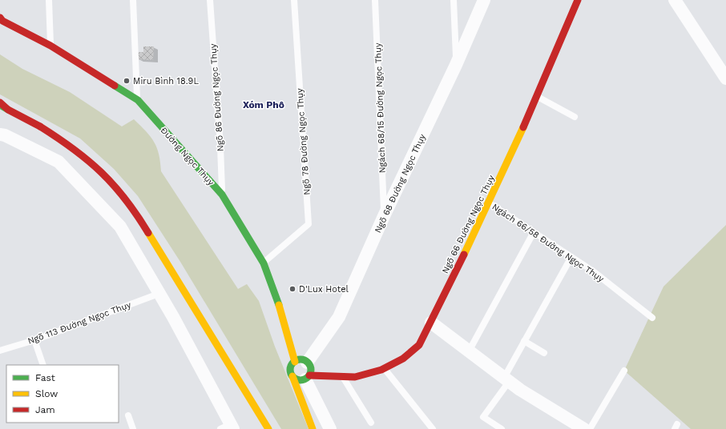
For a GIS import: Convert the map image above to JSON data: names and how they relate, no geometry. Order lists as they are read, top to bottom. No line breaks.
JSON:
{"streets":{"street":["Đường Ngọc Thụy","Ngõ 68 Đường Ngọc Thụy","Ngõ 66 Đường Ngọc Thụy"],"lane":["Ngõ 86 Đường Ngọc Thụy","Ngách 68/15 Đường Ngọc Thụy","Ngõ 78 Đường Ngọc Thụy","Ngách 66/58 Đường Ngọc Thụy","Ngõ 113 Đường Ngọc Thụy"]},"crossings":[["Ngõ 86 Đường Ngọc Thụy","Đường Ngọc Thụy"],["Ngách 68/15 Đường Ngọc Thụy","Ngõ 68 Đường Ngọc Thụy"],["Ngõ 78 Đường Ngọc Thụy","Đường Ngọc Thụy"],["Đường Ngọc Thụy","Ngõ 68 Đường Ngọc Thụy"],["Đường Ngọc Thụy","Ngõ 66 Đường Ngọc Thụy"],["Ngõ 68 Đường Ngọc Thụy","Ngõ 66 Đường Ngọc Thụy"],["Ngõ 66 Đường Ngọc Thụy","Ngách 66/58 Đường Ngọc Thụy"]],"districts":["Xóm Phô"],"places":["Miru Bình 18.9L","D'Lux Hotel"],"legend":["Fast","Slow","Jam"]}
